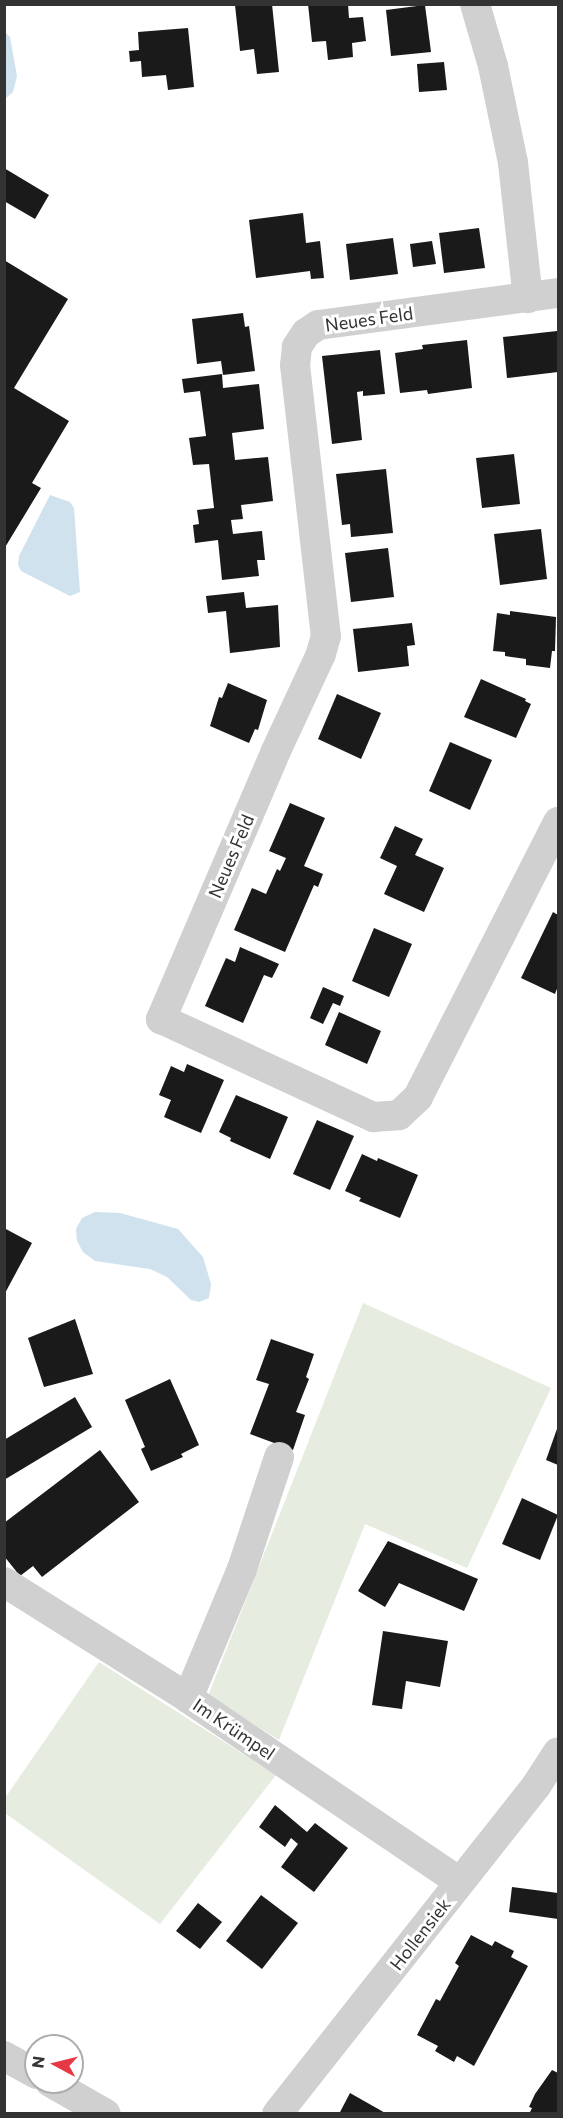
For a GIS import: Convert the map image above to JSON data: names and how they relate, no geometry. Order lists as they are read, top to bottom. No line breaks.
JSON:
{"streets":{"street":["Neues Feld","Im Krümpel","Hollensiek"]},"crossings":[["Im Krümpel","Hollensiek"]],"north":"left"}
